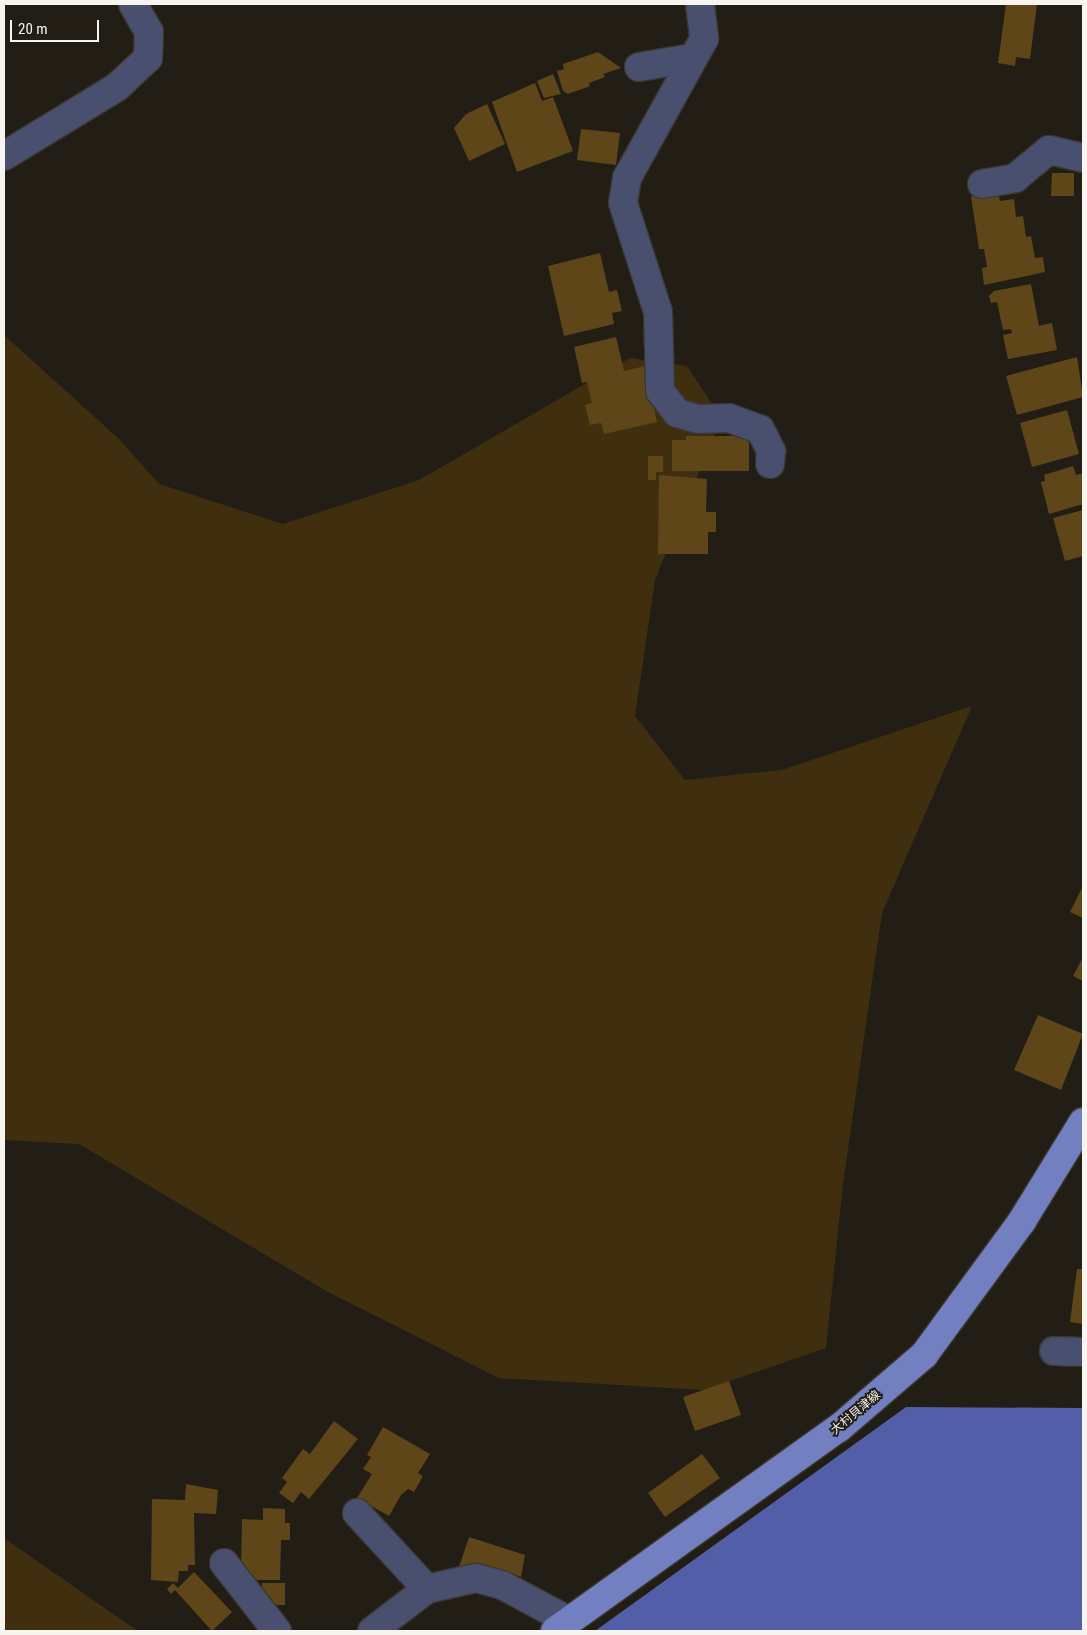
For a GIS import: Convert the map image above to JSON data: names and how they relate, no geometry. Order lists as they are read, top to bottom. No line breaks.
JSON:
{"streets":{"main road":["大村貝津線"]},"scale_bar":"20 m"}
